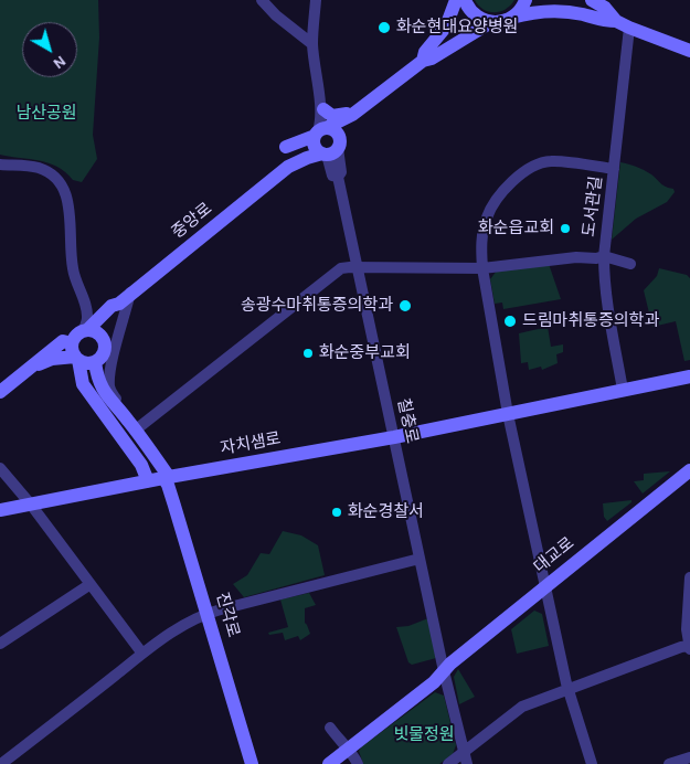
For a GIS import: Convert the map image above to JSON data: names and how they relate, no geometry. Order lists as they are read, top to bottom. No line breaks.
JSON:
{"streets":{"street":["도서관길","중앙로","칠충로","자치샘로","대교로","진각로"]},"crossings":[["도서관길","자치샘로"],["중앙로","칠충로"],["중앙로","진각로"],["칠충로","자치샘로"],["칠충로","대교로"],["자치샘로","진각로"]],"parks":["남산공원","빗물정원"],"places":["화순현대요양병원","화순읍교회","송광수마취통증의학과","드림마취통증의학과","화순중부교회","화순경찰서"],"north":"bottom right"}
